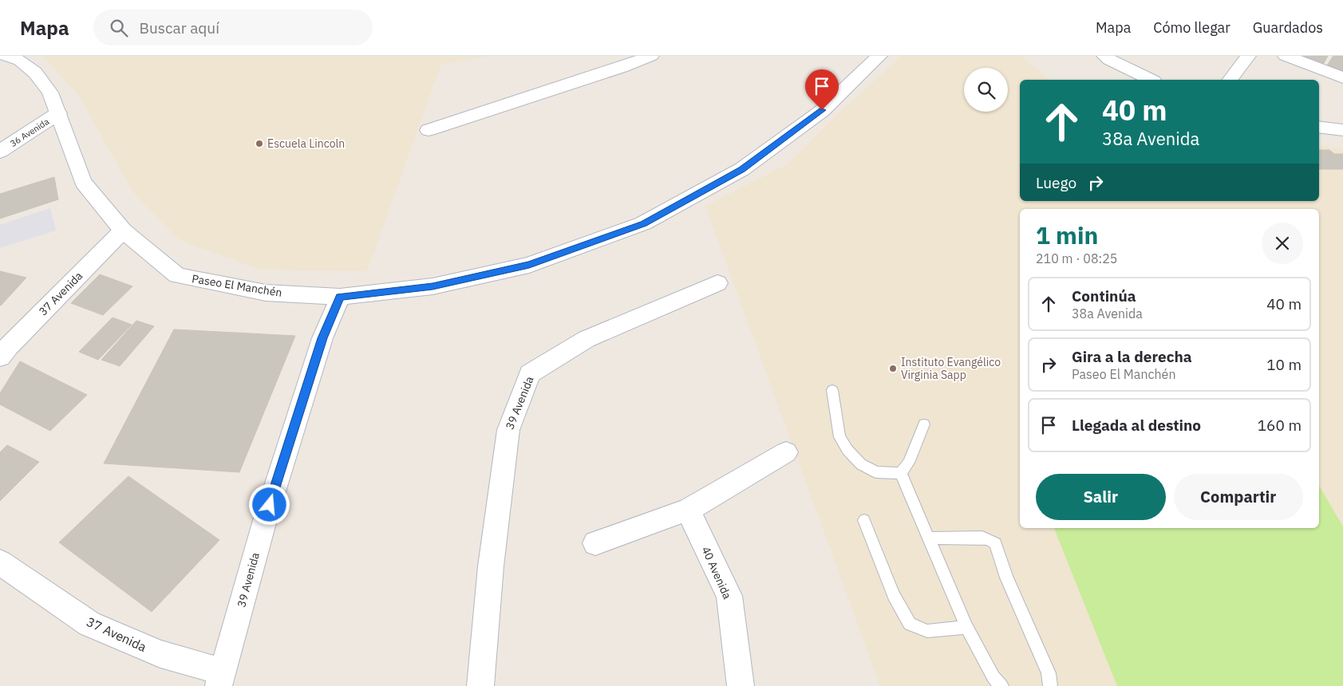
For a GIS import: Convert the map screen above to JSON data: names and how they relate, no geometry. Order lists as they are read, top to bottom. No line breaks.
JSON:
{"streets":{"street":["36 Avenida","Paseo El Manchén","37 Avenida","39 Avenida","40 Avenida"]},"crossings":[["36 Avenida","Paseo El Manchén"],["Paseo El Manchén","37 Avenida"],["Paseo El Manchén","39 Avenida"],["37 Avenida","39 Avenida"]],"places":["Escuela Lincoln","Instituto Evangélico Virginia Sapp"],"page":{"header":"Mapa","search":"Buscar aquí","nav":["Mapa","Cómo llegar","Guardados"],"turn":["40 m","38a Avenida"],"then":"Luego","heading":["1 min","210 m · 08:25"],"list":[{"name":"Continúa","note":"38a Avenida","value":"40 m"},{"name":"Gira a la derecha","note":"Paseo El Manchén","value":"10 m"},{"name":"Llegada al destino","value":"160 m"}],"buttons":["Salir","Compartir"]}}
